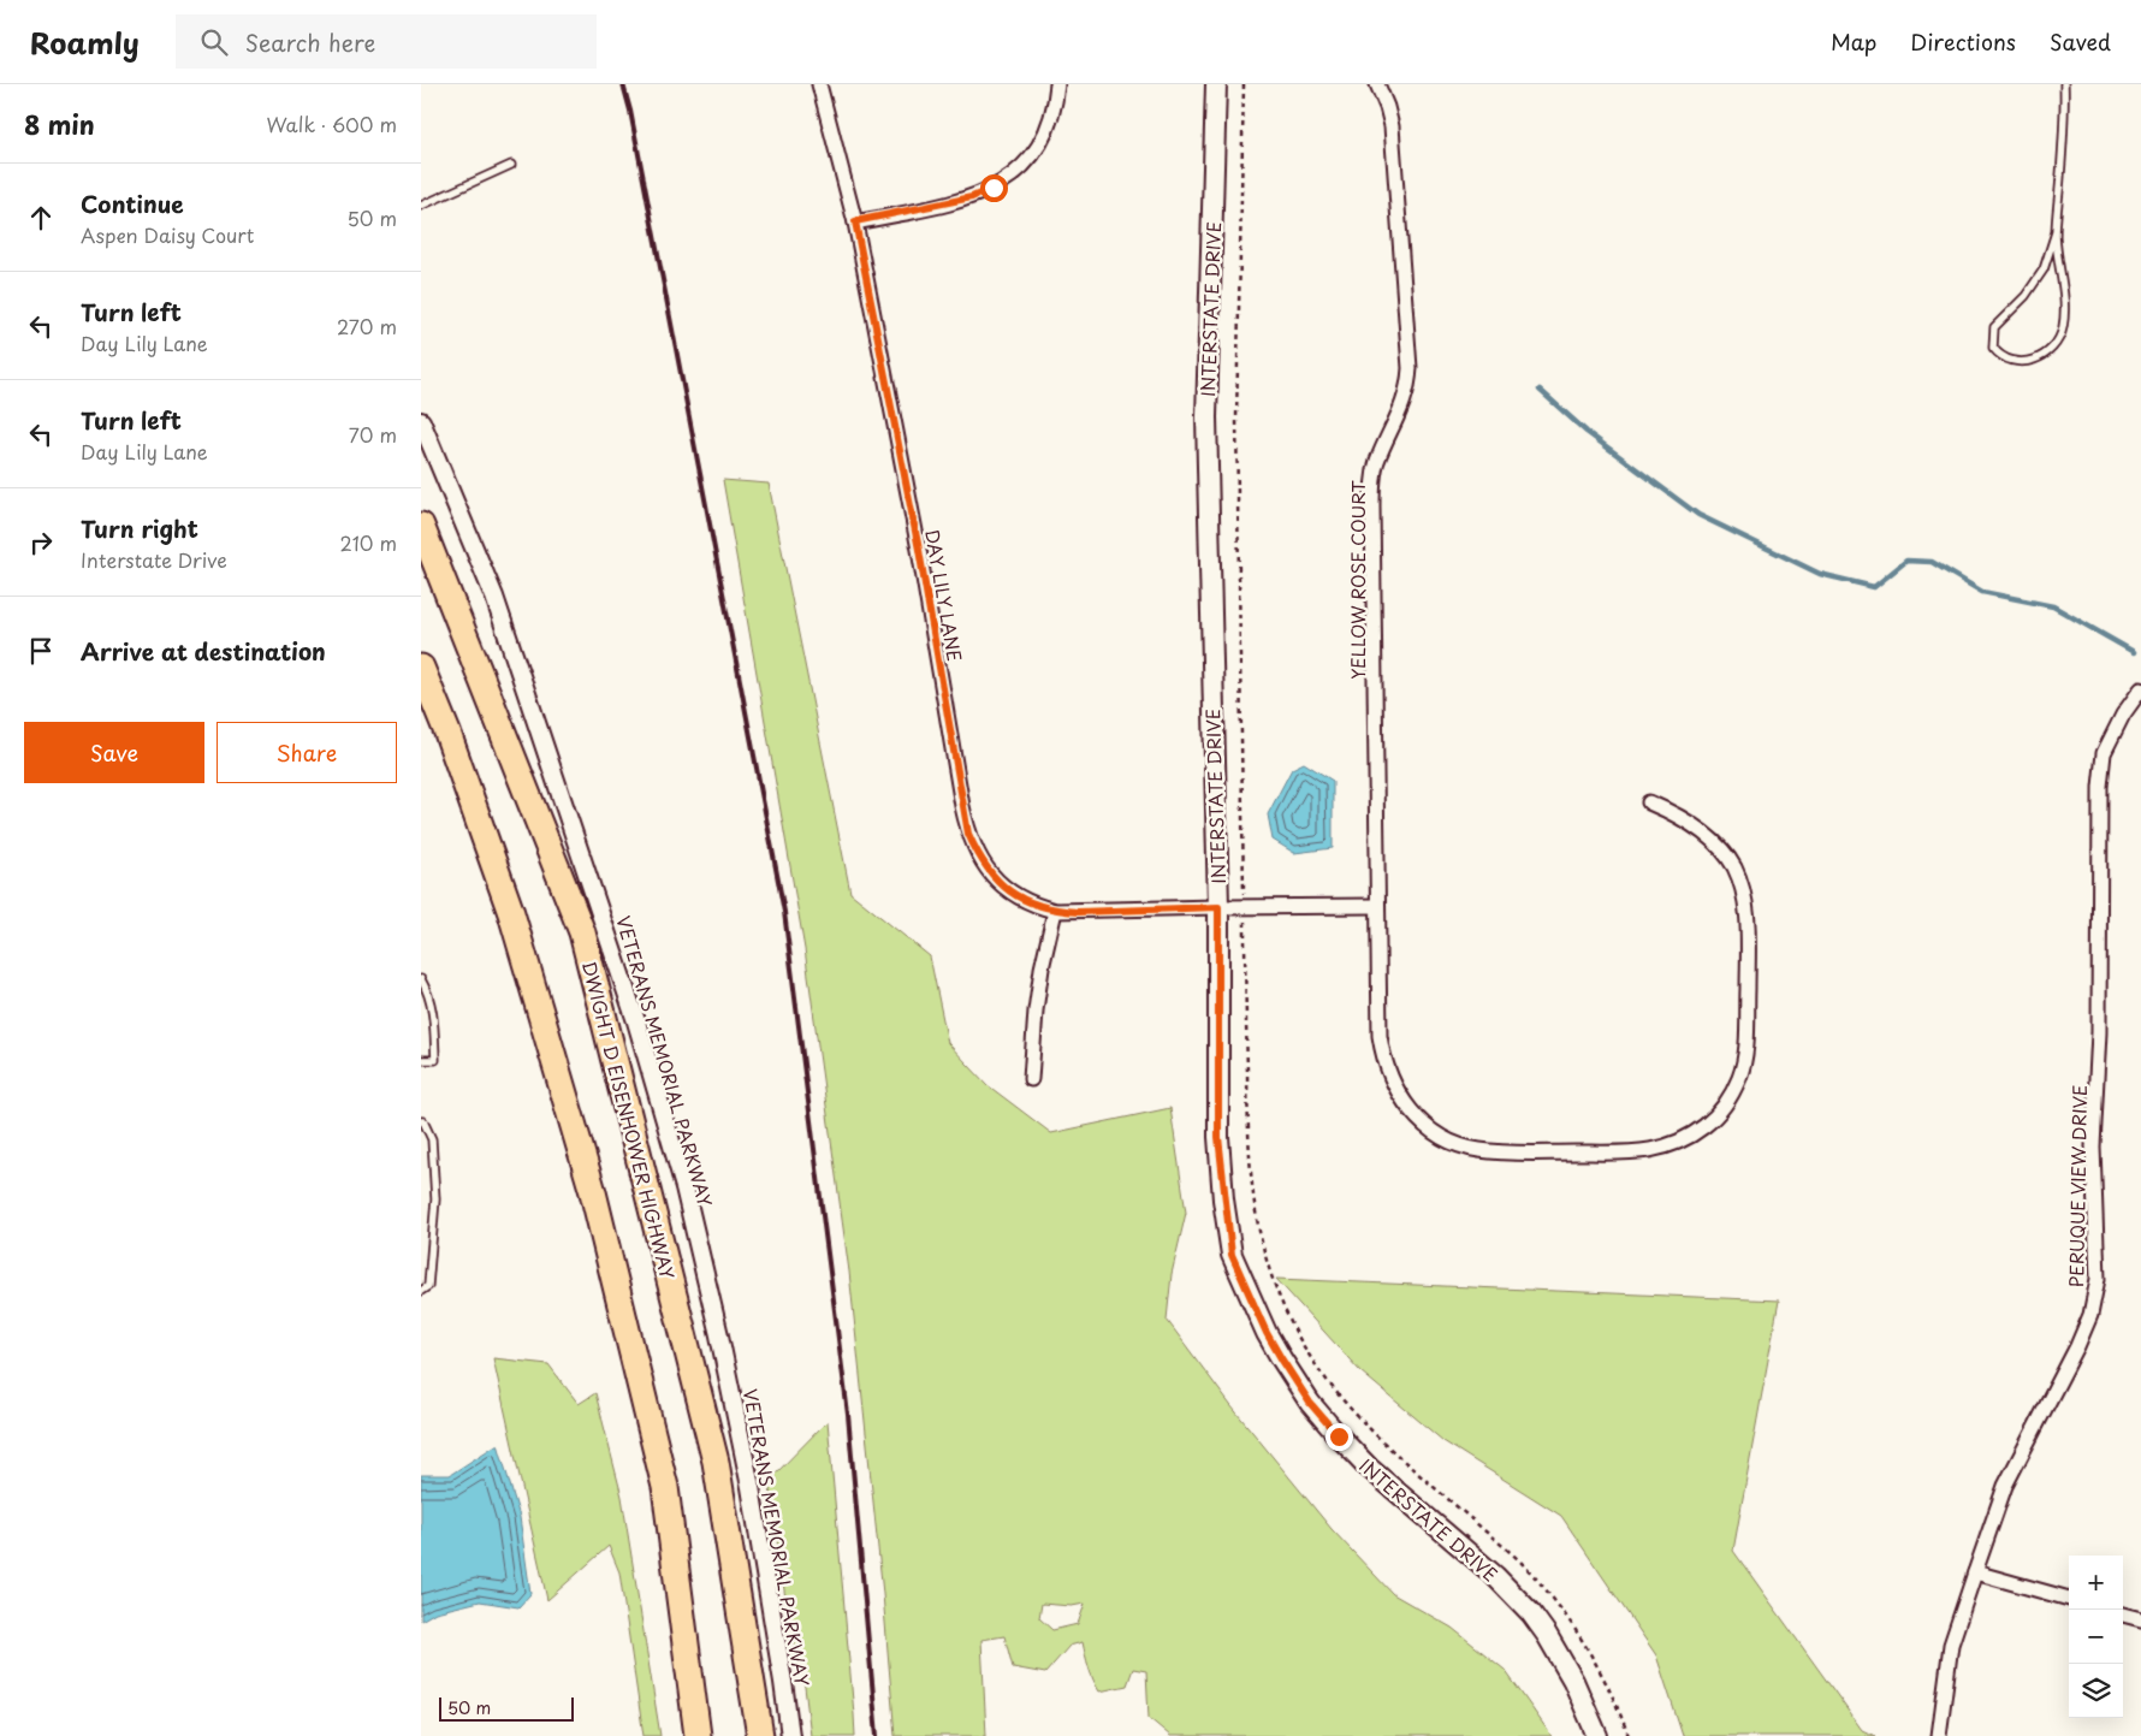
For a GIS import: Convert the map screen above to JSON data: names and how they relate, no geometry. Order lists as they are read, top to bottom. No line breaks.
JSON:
{"streets":{"highway":["DWIGHT D EISENHOWER HIGHWAY"],"main road":["INTERSTATE DRIVE"],"street":["YELLOW ROSE COURT","DAY LILY LANE","VETERANS MEMORIAL PARKWAY","PERUQUE VIEW DRIVE"]},"crossings":[["INTERSTATE DRIVE","DAY LILY LANE"],["YELLOW ROSE COURT","DAY LILY LANE"]],"scale_bar":"50 m","page":{"header":"Roamly","search":"Search here","nav":["Map","Directions","Saved"],"heading":["8 min","Walk · 600 m"],"list":[["Continue","Aspen Daisy Court","50 m"],["Turn left","Day Lily Lane","270 m"],["Turn left","Day Lily Lane","70 m"],["Turn right","Interstate Drive","210 m"],"Arrive at destination"],"buttons":["Save","Share"],"map_buttons":["+","−"],"scale":"50 m"}}
